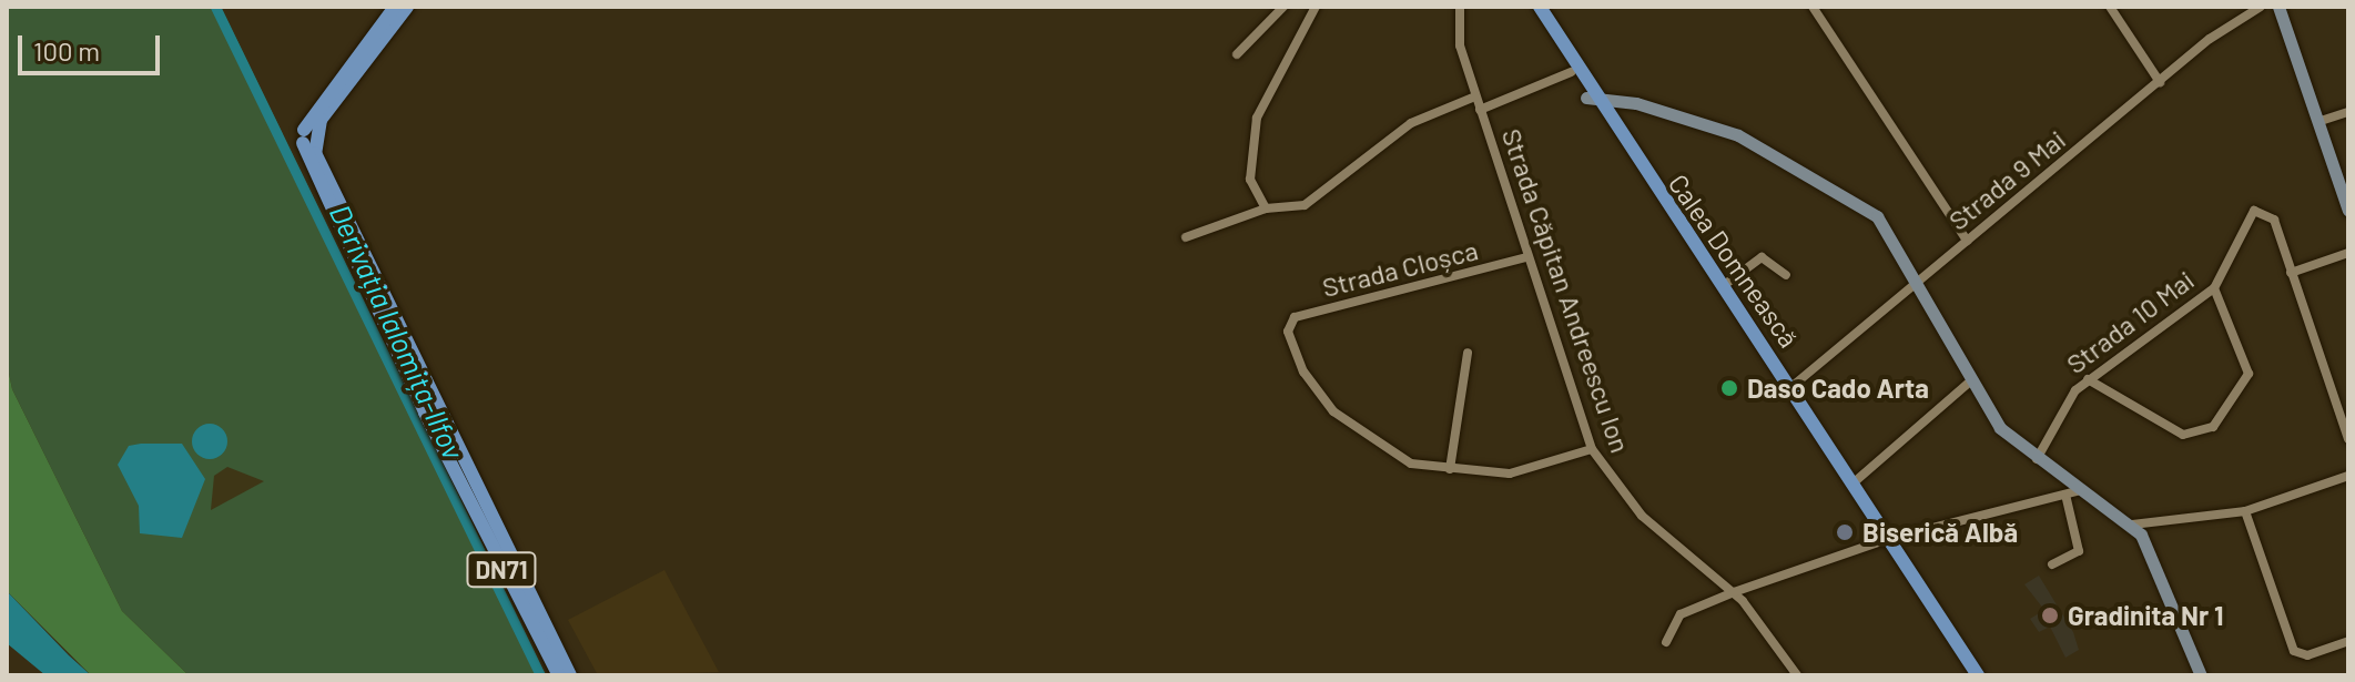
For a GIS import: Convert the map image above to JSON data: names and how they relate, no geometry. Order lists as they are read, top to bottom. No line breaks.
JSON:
{"streets":{"main road":["Calea Domnească","DN71"],"street":["Strada 9 Mai","Strada Cloșca","Strada Căpitan Andreescu Ion","Strada 10 Mai"]},"crossings":[["Strada 9 Mai","Calea Domnească"],["Strada Cloșca","Strada Căpitan Andreescu Ion"]],"water":["Derivația Ialomița-Ilfov"],"places":["Daso Cado Arta","Biserică Albă","Gradinita Nr 1"],"scale_bar":"100 m"}
